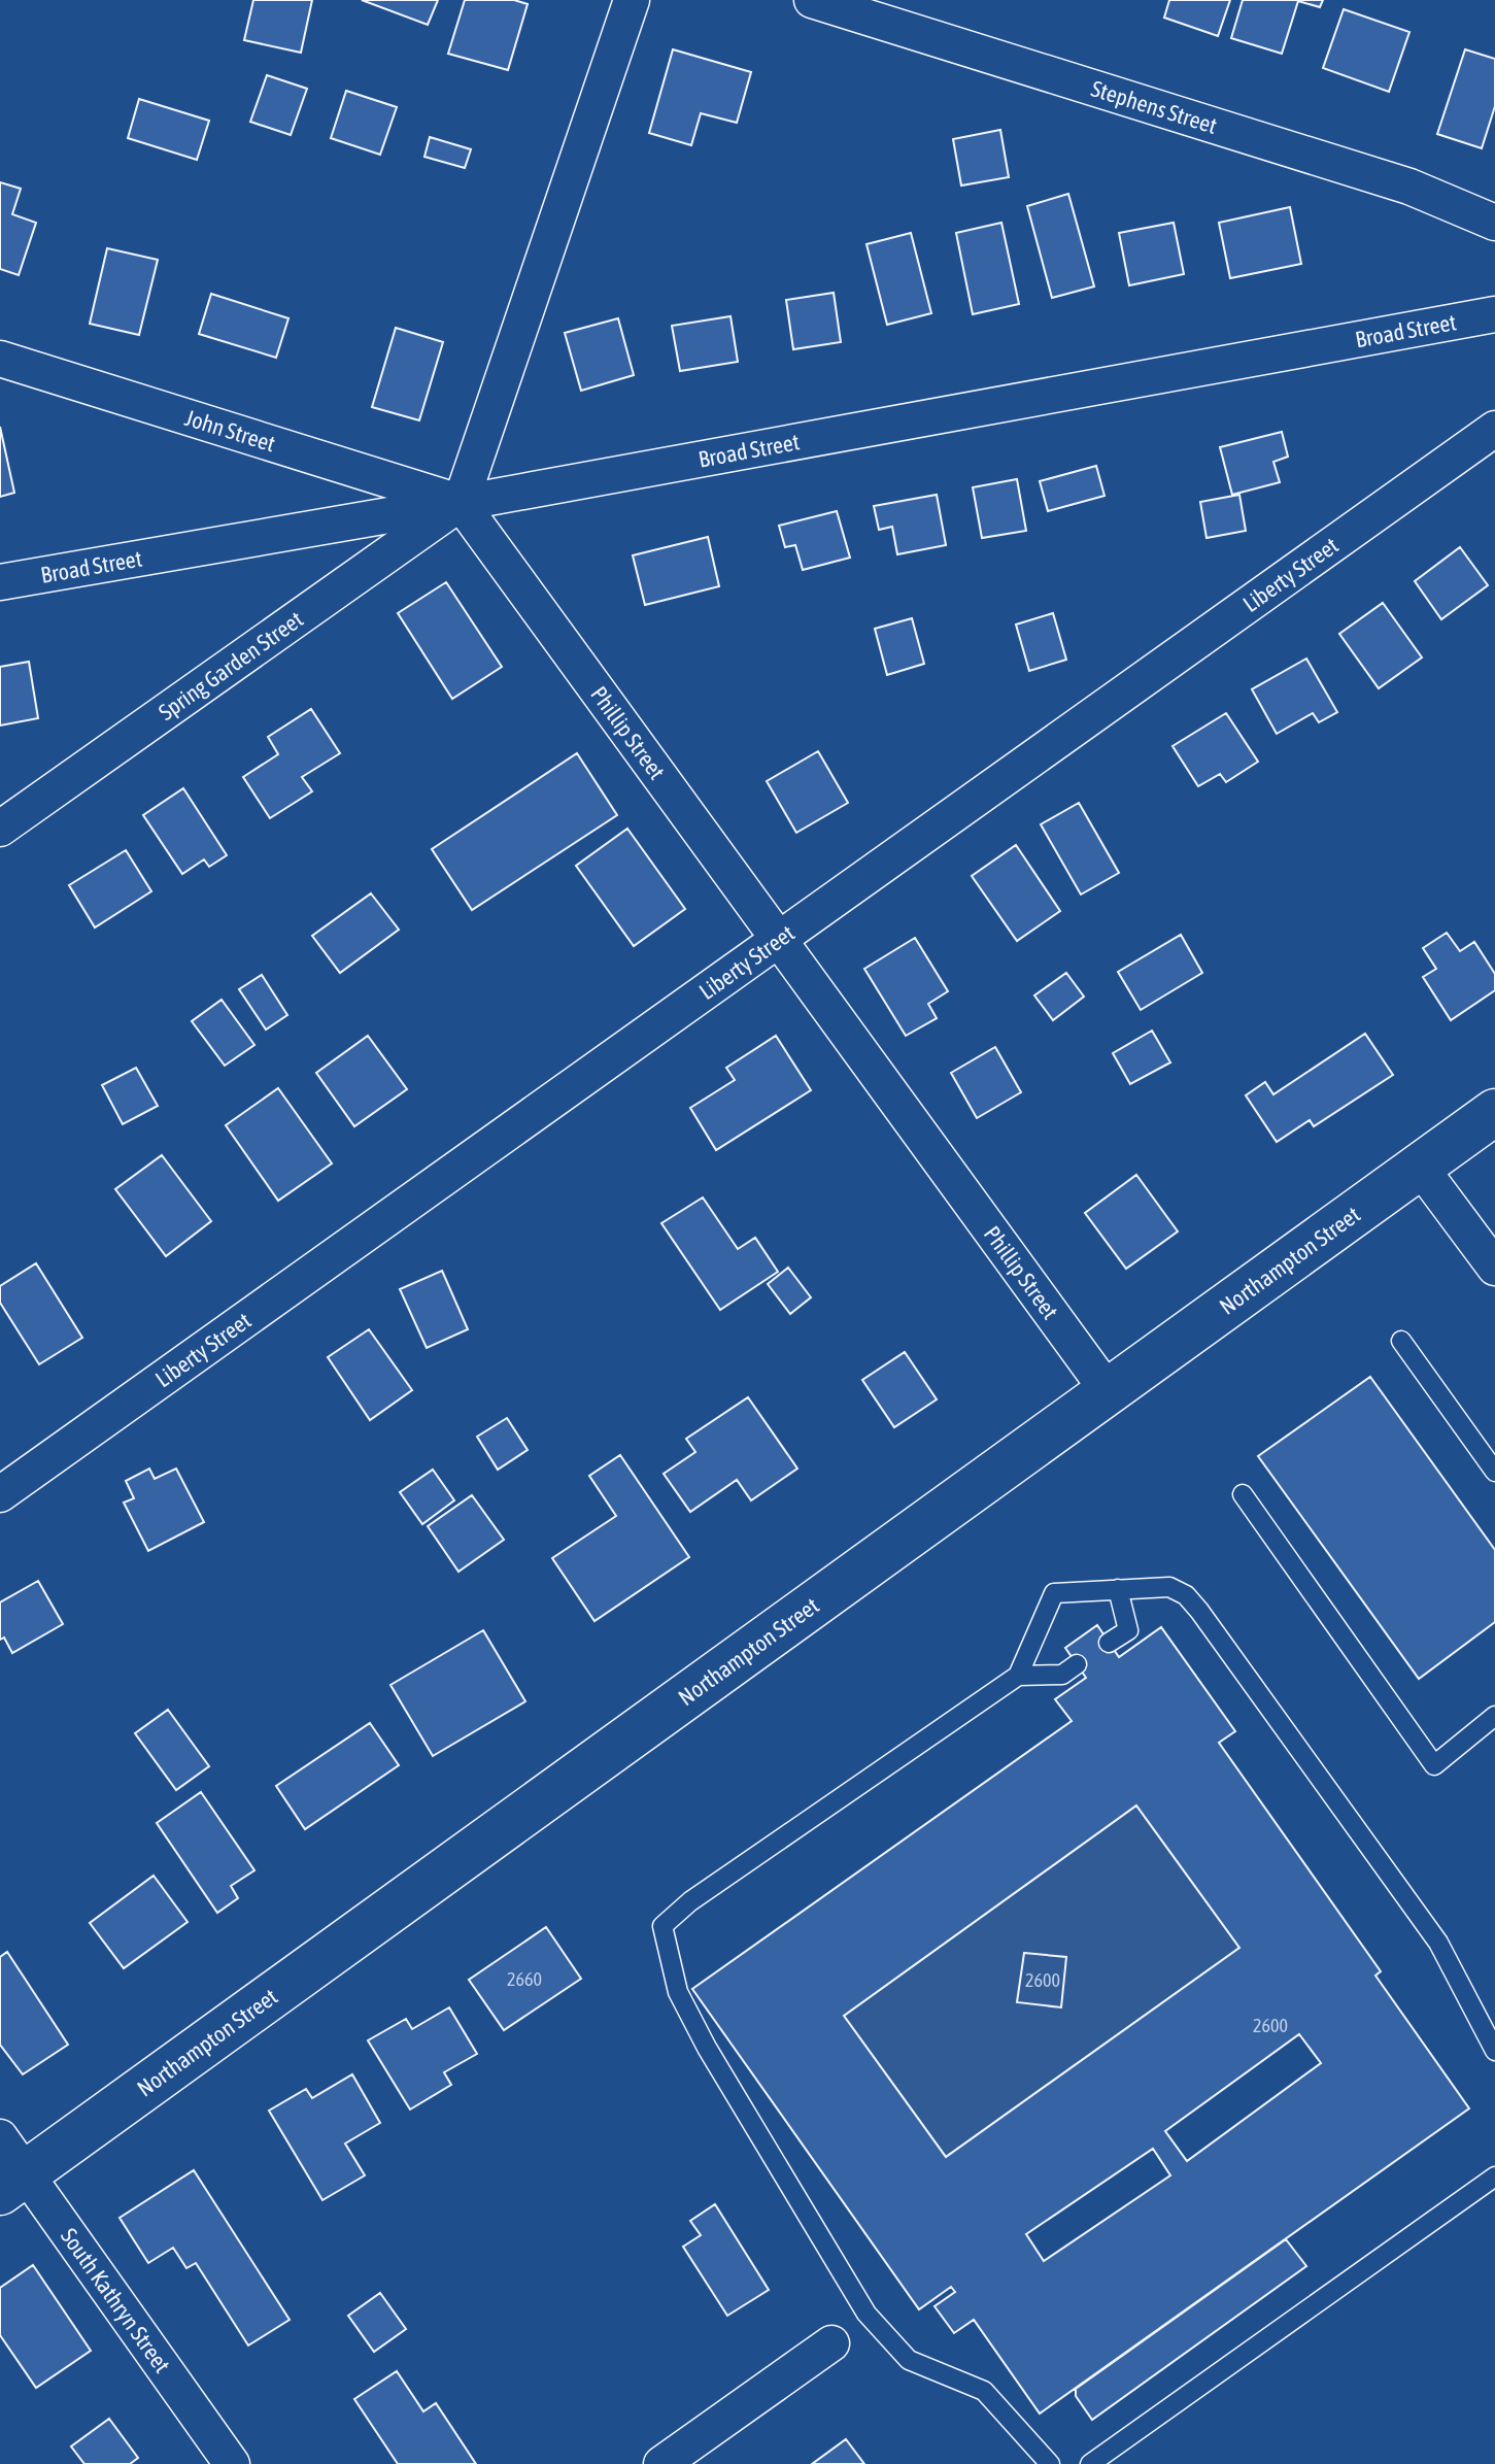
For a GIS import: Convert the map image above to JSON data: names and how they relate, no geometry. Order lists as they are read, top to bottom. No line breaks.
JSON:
{"streets":{"street":["Stephens Street","Broad Street","John Street","Liberty Street","Spring Garden Street","Phillip Street","Northampton Street","South Kathryn Street"]},"crossings":[["Broad Street","John Street"],["Broad Street","Spring Garden Street"],["Broad Street","Phillip Street"],["John Street","Spring Garden Street"],["John Street","Phillip Street"],["Liberty Street","Phillip Street"],["Spring Garden Street","Phillip Street"],["Phillip Street","Northampton Street"],["Northampton Street","South Kathryn Street"]],"house_numbers":["2660","2600","2600"]}
